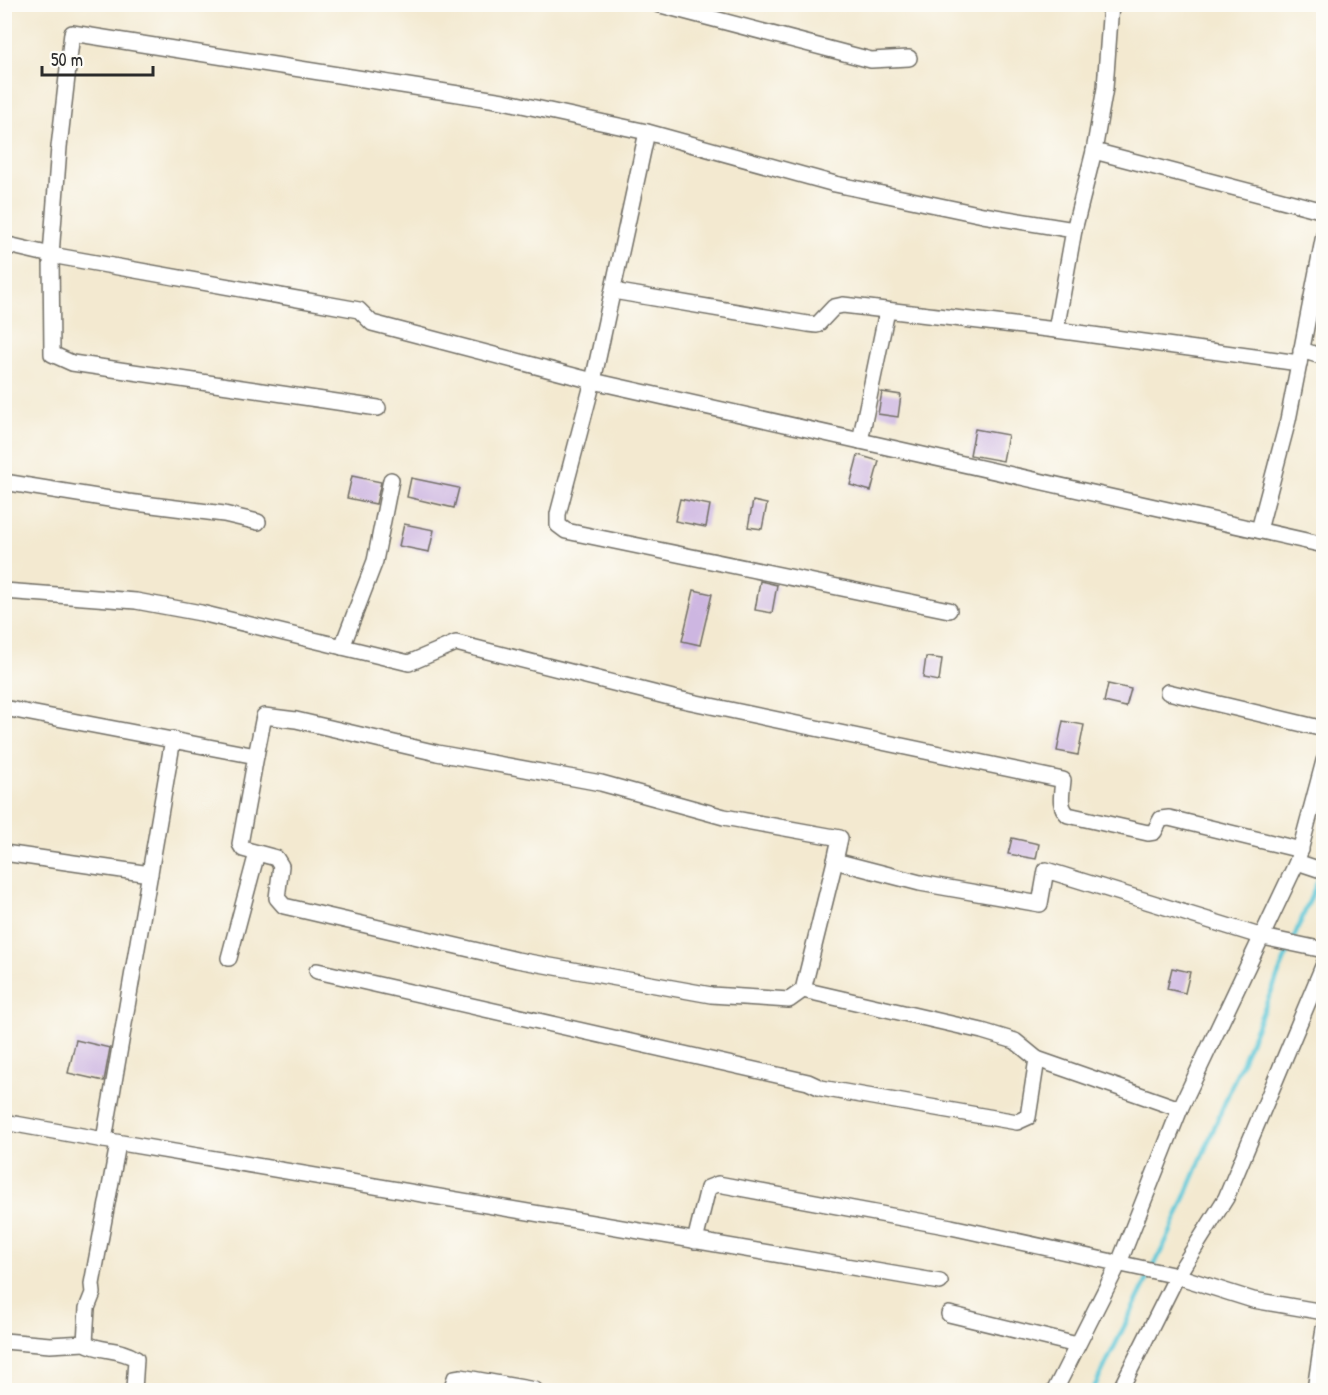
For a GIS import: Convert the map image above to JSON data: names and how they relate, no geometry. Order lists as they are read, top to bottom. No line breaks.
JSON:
{"scale_bar":"50 m"}
